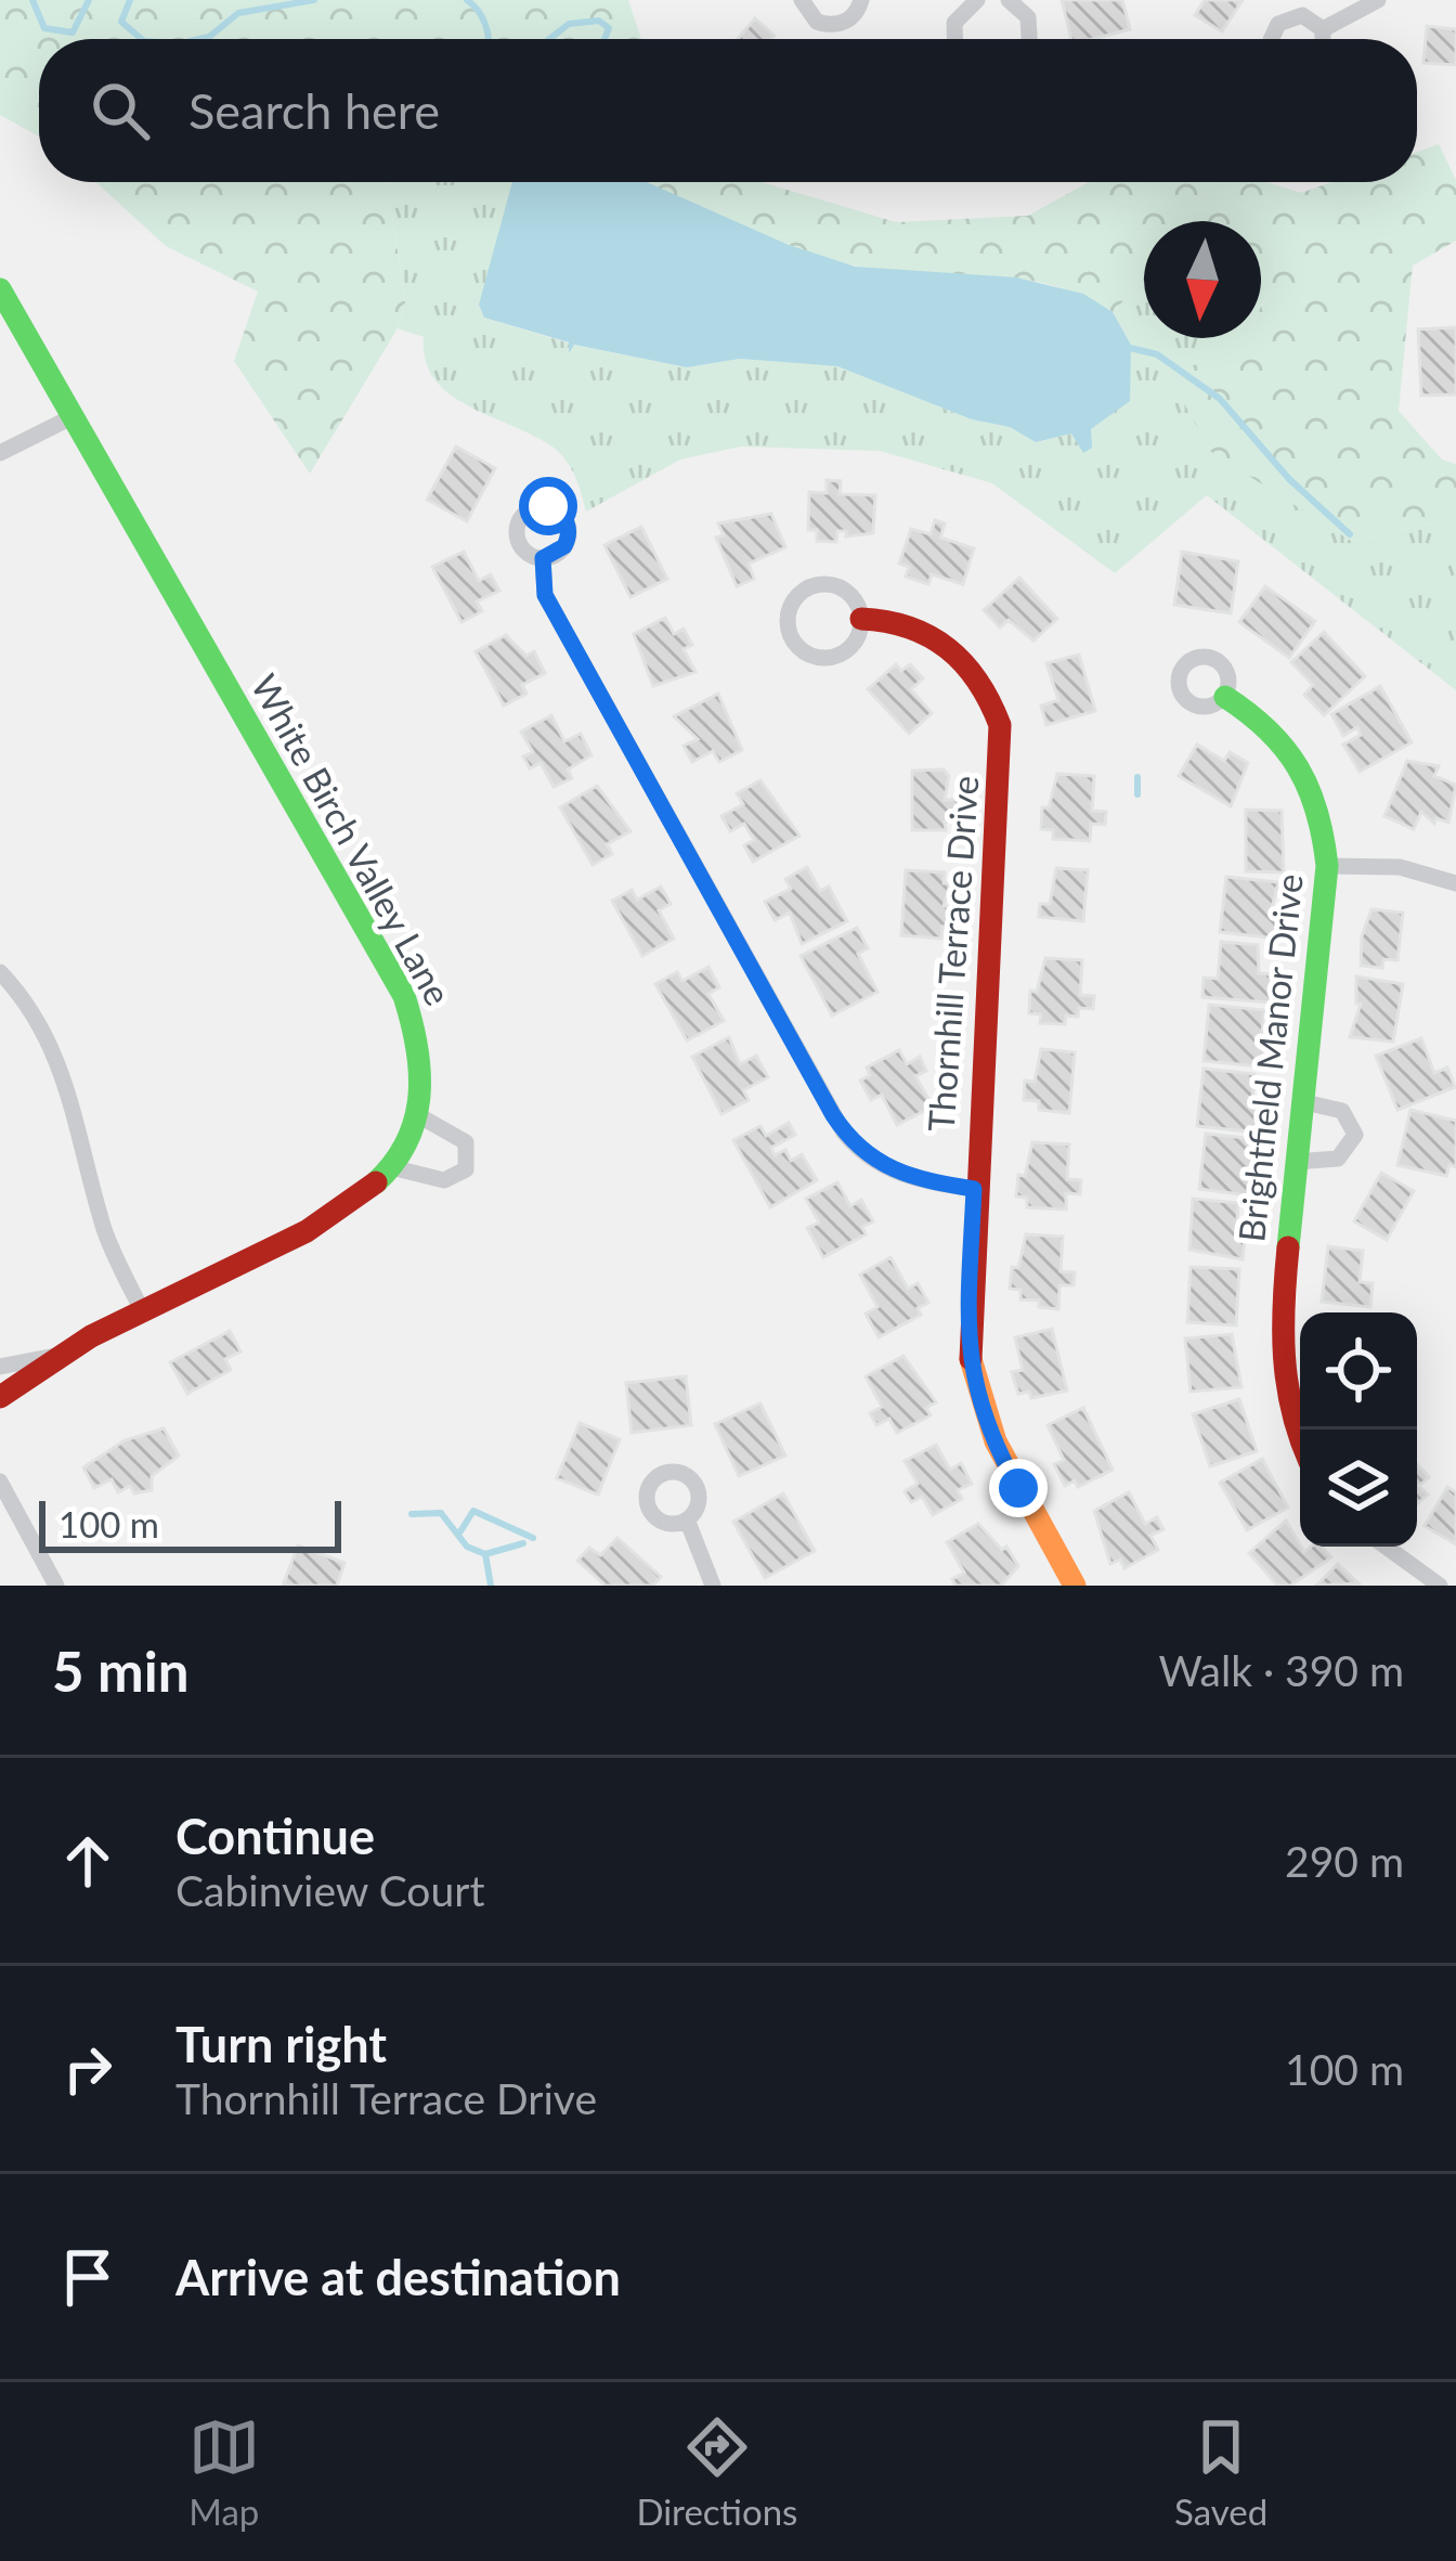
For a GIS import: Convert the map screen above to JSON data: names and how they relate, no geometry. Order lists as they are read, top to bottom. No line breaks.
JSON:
{"streets":{"street":["White Birch Valley Lane","Thornhill Terrace Drive","Brightfield Manor Drive"]},"scale_bar":"100 m","north":"bottom","page":{"search":"Search here","scale":"100 m","heading":["5 min","Walk · 390 m"],"list":[["Continue","Cabinview Court","290 m"],["Turn right","Thornhill Terrace Drive","100 m"],"Arrive at destination"],"nav":["Map","Directions","Saved"]}}
